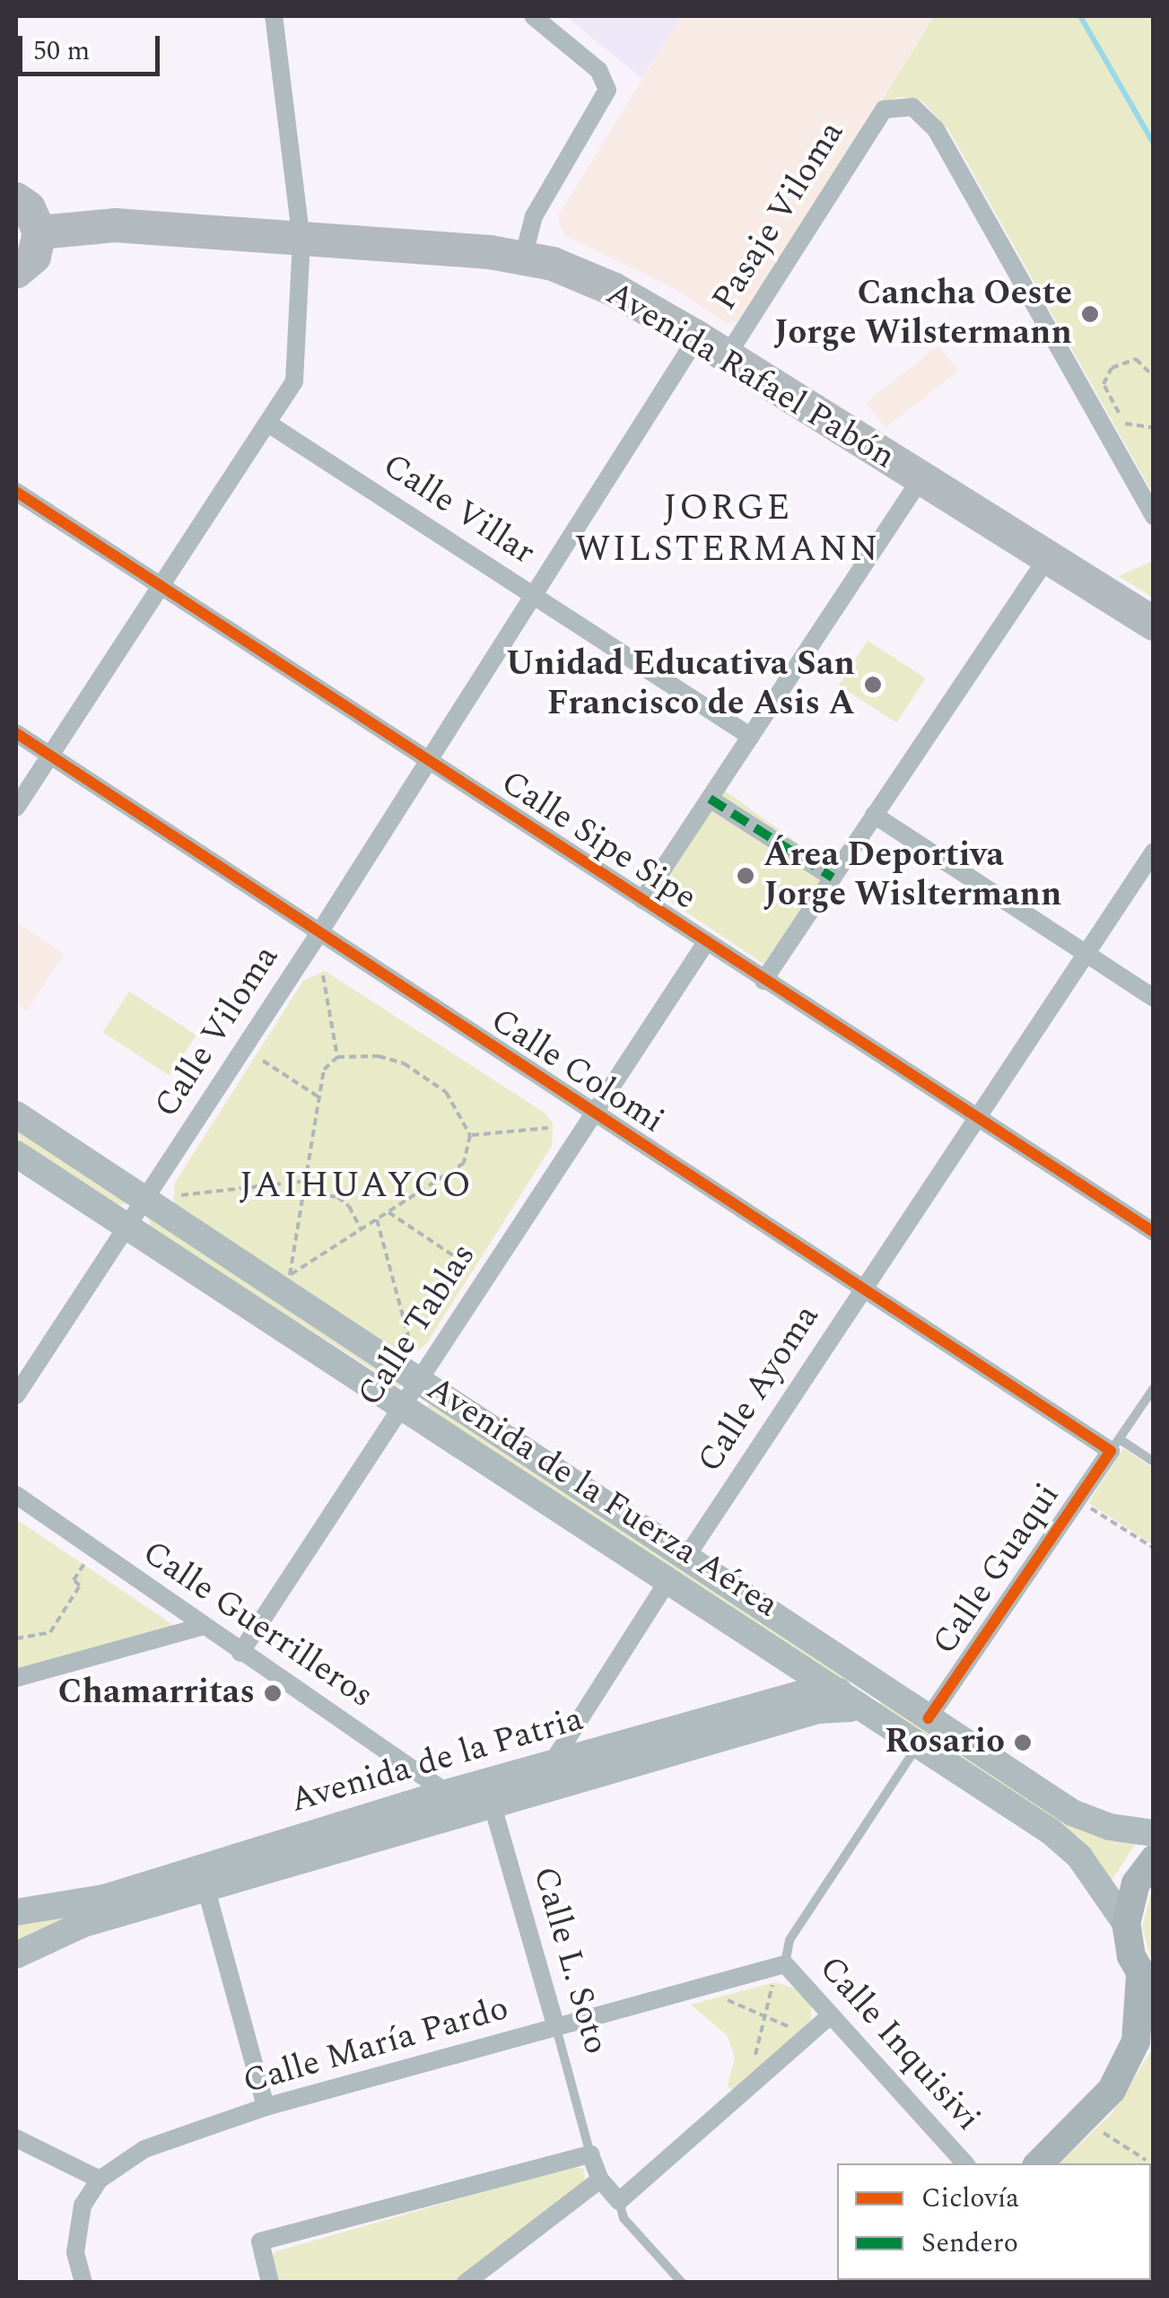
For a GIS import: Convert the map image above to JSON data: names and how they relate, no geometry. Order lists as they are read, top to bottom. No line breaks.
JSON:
{"streets":{"highway":["Avenida Rafael Pabón"],"main road":["Avenida de la Fuerza Aérea","Avenida de la Patria"],"street":["Pasaje Viloma","Calle Villar","Calle Sipe Sipe","Calle Viloma","Calle Colomi","Calle Tablas","Calle Ayoma","Calle Guaqui","Calle Guerrilleros","Calle L. Soto","Calle Inquisivi","Calle María Pardo"]},"crossings":[["Pasaje Viloma","Avenida Rafael Pabón"],["Avenida Rafael Pabón","Calle Viloma"],["Calle Villar","Calle Viloma"],["Calle Sipe Sipe","Calle Viloma"],["Calle Sipe Sipe","Calle Tablas"],["Calle Sipe Sipe","Calle Ayoma"],["Calle Viloma","Calle Colomi"],["Calle Viloma","Avenida de la Fuerza Aérea"],["Calle Colomi","Calle Tablas"],["Calle Colomi","Calle Ayoma"],["Calle Colomi","Calle Guaqui"],["Calle Tablas","Avenida de la Fuerza Aérea"],["Calle Tablas","Calle Guerrilleros"],["Calle Ayoma","Avenida de la Fuerza Aérea"],["Avenida de la Fuerza Aérea","Calle Guaqui"],["Avenida de la Fuerza Aérea","Avenida de la Patria"],["Calle Guerrilleros","Avenida de la Patria"],["Avenida de la Patria","Calle L. Soto"],["Calle L. Soto","Calle María Pardo"],["Calle Inquisivi","Calle María Pardo"]],"districts":["JORGE WILSTERMANN","JAIHUAYCO"],"places":["Cancha Oeste Jorge Wilstermann","Unidad Educativa San Francisco de Asis A","Área Deportiva Jorge Wisltermann","Chamarritas","Rosario"],"legend":["Ciclovía","Sendero"],"scale_bar":"50 m"}
